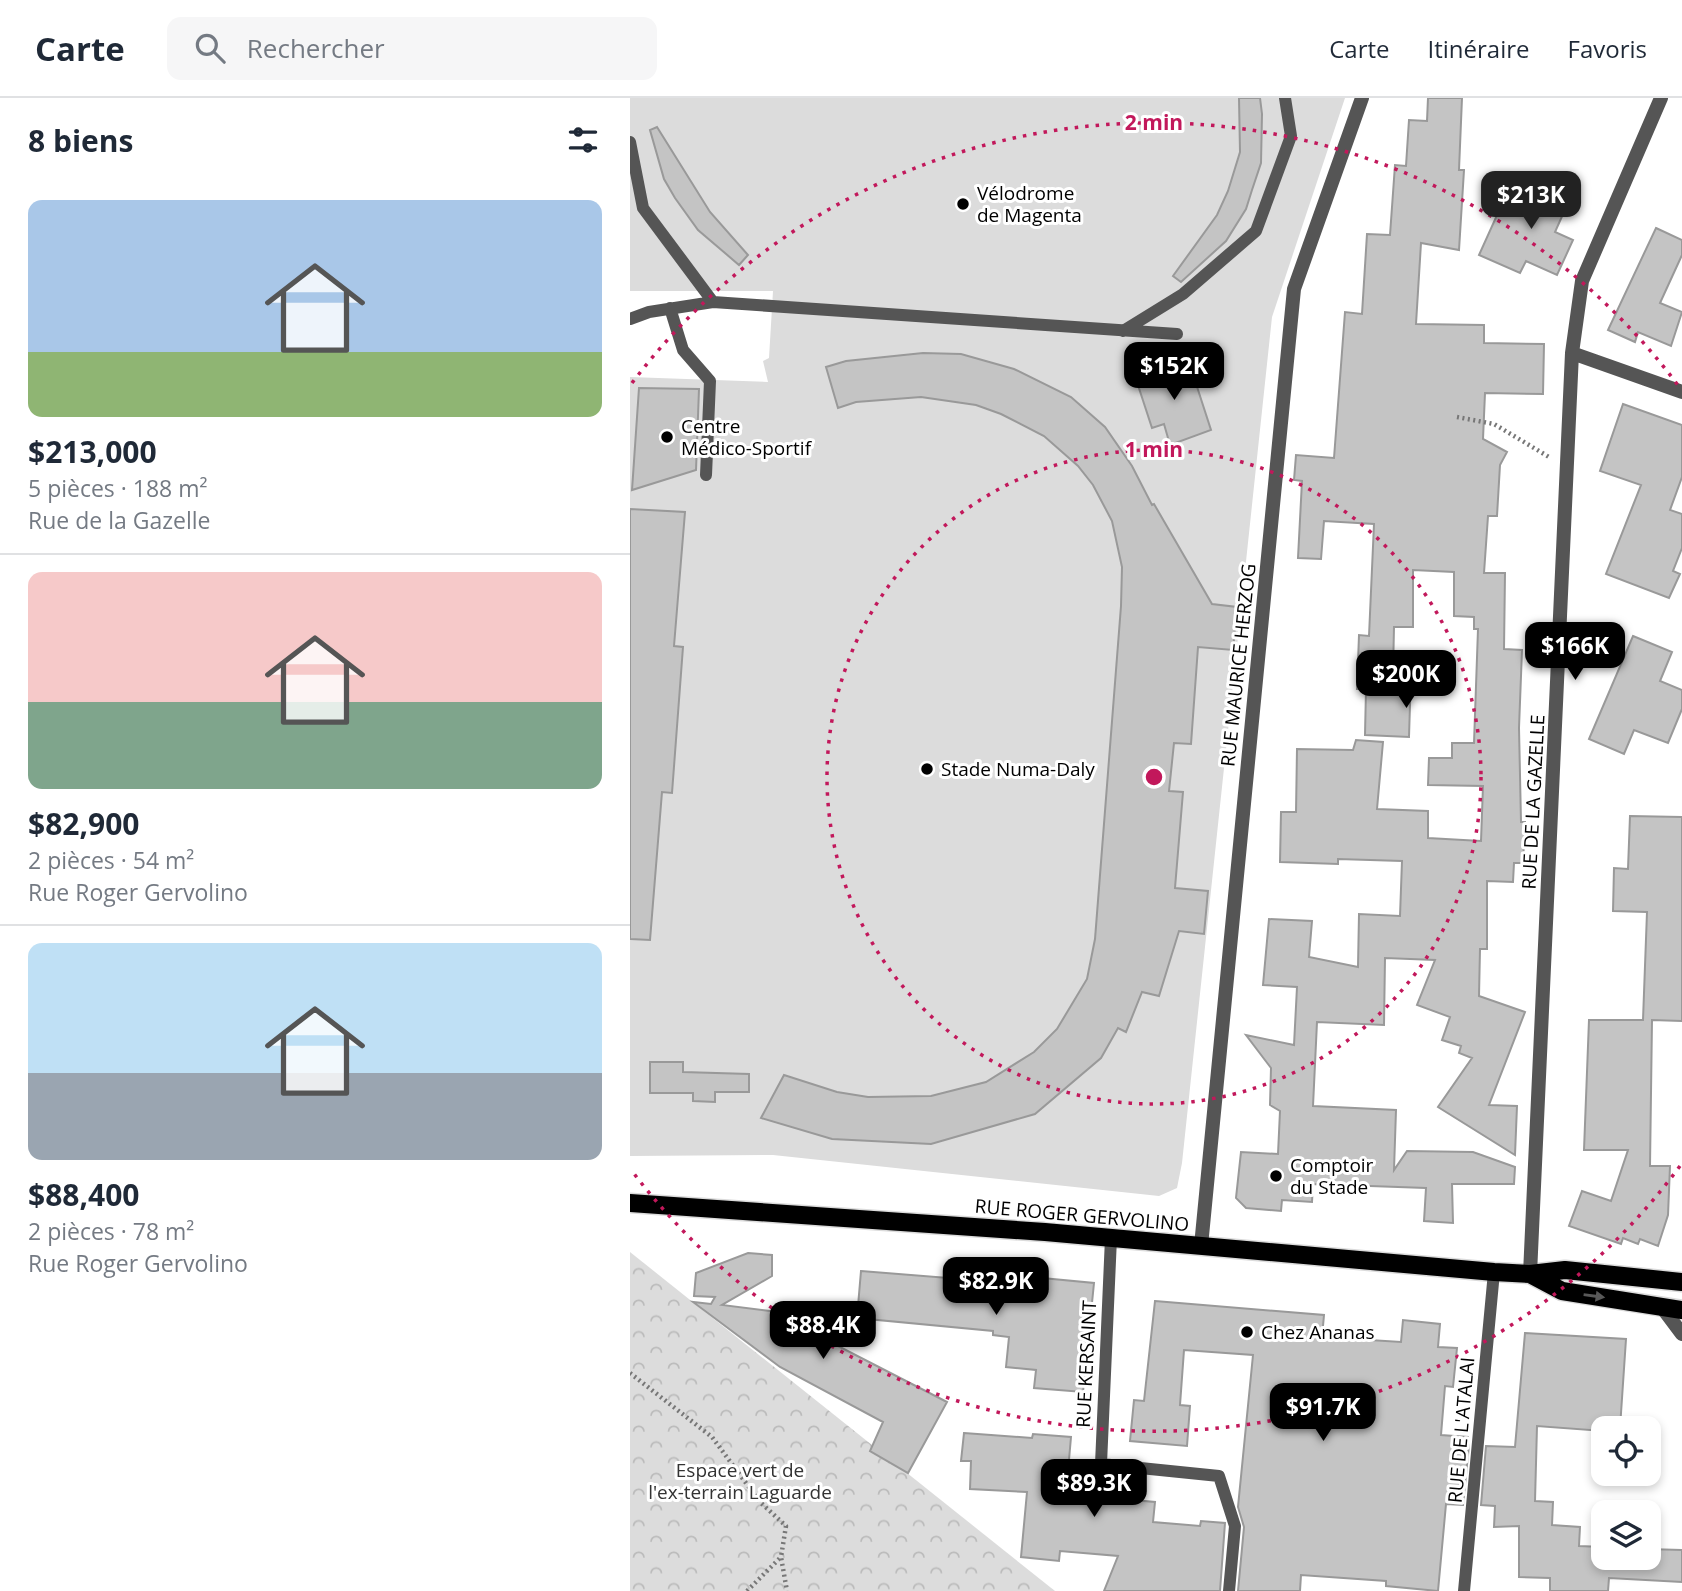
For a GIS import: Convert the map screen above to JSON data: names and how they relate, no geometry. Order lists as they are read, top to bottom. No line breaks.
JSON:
{"streets":{"main road":["RUE ROGER GERVOLINO"],"street":["RUE MAURICE HERZOG","RUE DE LA GAZELLE"],"lane":["RUE KERSAINT","RUE DE L'ATALAI"]},"crossings":[["RUE MAURICE HERZOG","RUE ROGER GERVOLINO"],["RUE DE LA GAZELLE","RUE ROGER GERVOLINO"],["RUE ROGER GERVOLINO","RUE KERSAINT"],["RUE ROGER GERVOLINO","RUE DE L'ATALAI"]],"parks":["Espace vert de l'ex-terrain Laguarde"],"places":["Vélodrome de Magenta","Centre Médico-Sportif","Stade Numa-Daly","Comptoir du Stade","Chez Ananas"],"page":{"header":"Carte","search":"Rechercher","nav":["Carte","Itinéraire","Favoris"],"heading":"8 biens","price":["$213K","$152K","$166K","$200K","$82.9K","$88.4K","$91.7K","$89.3K"],"list":[{"name":"$213,000","note":"5 pièces · 188 m² · Rue de la Gazelle"},{"name":"$82,900","note":"2 pièces · 54 m² · Rue Roger Gervolino"},{"name":"$88,400","note":"2 pièces · 78 m² · Rue Roger Gervolino"}]},"rings":["2 min","1 min"]}
